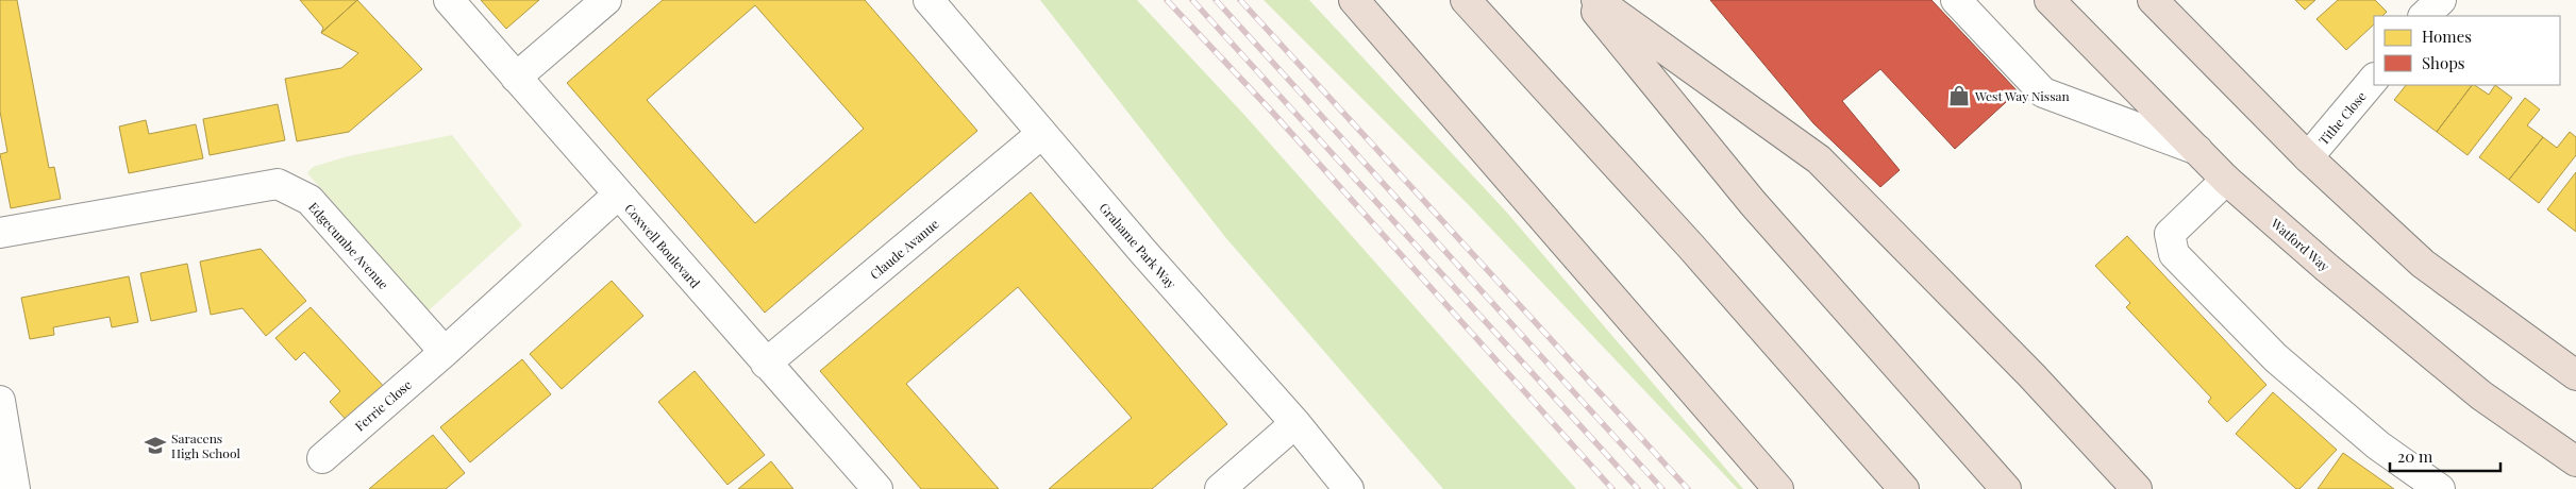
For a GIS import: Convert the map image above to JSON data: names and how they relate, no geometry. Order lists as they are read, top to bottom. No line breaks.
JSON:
{"streets":{"highway":["Watford Way"],"street":["Tithe Close","Edgecumbe Avenue","Coxwell Boulevard","Grahame Park Way","Claude Avanue","Ferrie Close"]},"crossings":[["Edgecumbe Avenue","Ferrie Close"],["Coxwell Boulevard","Claude Avanue"],["Grahame Park Way","Claude Avanue"]],"places":{"shop":["West Way Nissan"],"school or university":["Saracens High School"]},"legend":["Homes","Shops"],"scale_bar":"20 m"}
